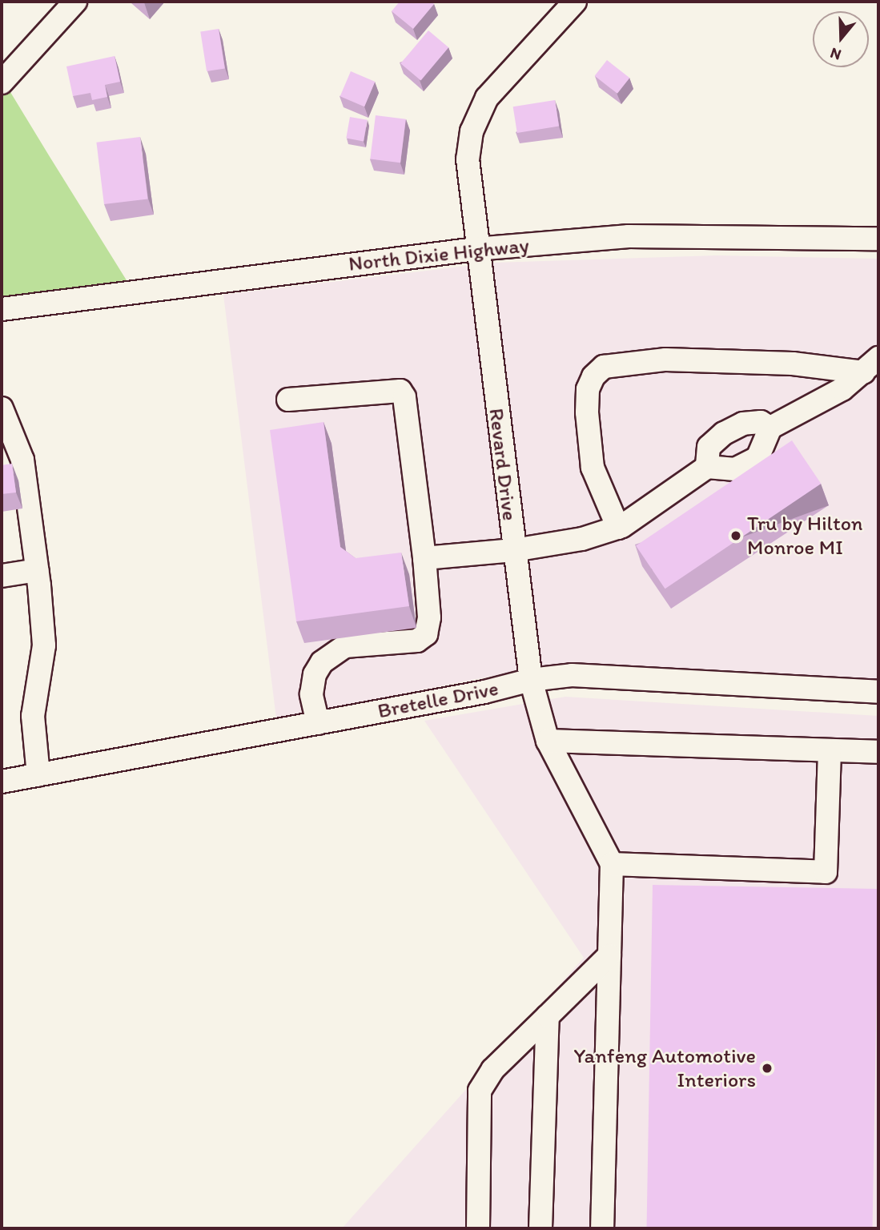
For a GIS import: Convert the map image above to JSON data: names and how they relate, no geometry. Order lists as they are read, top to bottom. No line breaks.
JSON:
{"streets":{"street":["North Dixie Highway","Revard Drive","Bretelle Drive"]},"crossings":[["North Dixie Highway","Revard Drive"],["Revard Drive","Bretelle Drive"]],"places":["Tru by Hilton Monroe MI","Yanfeng Automotive Interiors"],"north":"bottom"}
